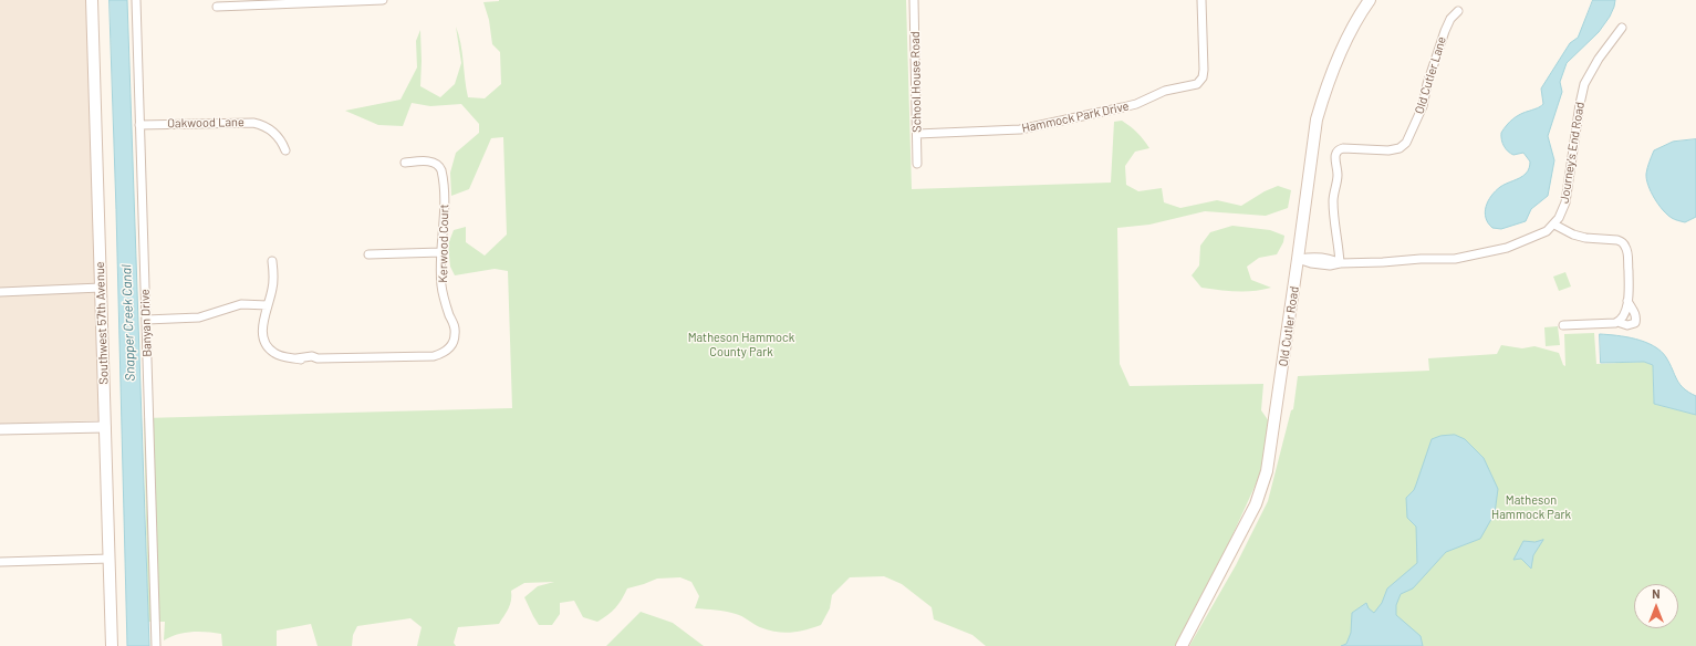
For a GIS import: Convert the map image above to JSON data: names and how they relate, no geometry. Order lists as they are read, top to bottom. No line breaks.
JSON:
{"streets":{"main road":["Southwest 57th Avenue","Old Cutler Road"],"street":["Old Cutler Lane","School House Road","Hammock Park Drive","Oakwood Lane","Journey's End Road","Kerwood Court","Banyan Drive"]},"crossings":[["Old Cutler Lane","Journey's End Road"],["School House Road","Hammock Park Drive"],["Oakwood Lane","Banyan Drive"],["Journey's End Road","Old Cutler Road"]],"water":["Snapper Creek Canal"],"parks":["Matheson Hammock County Park","Matheson Hammock Park"],"north":"top"}
